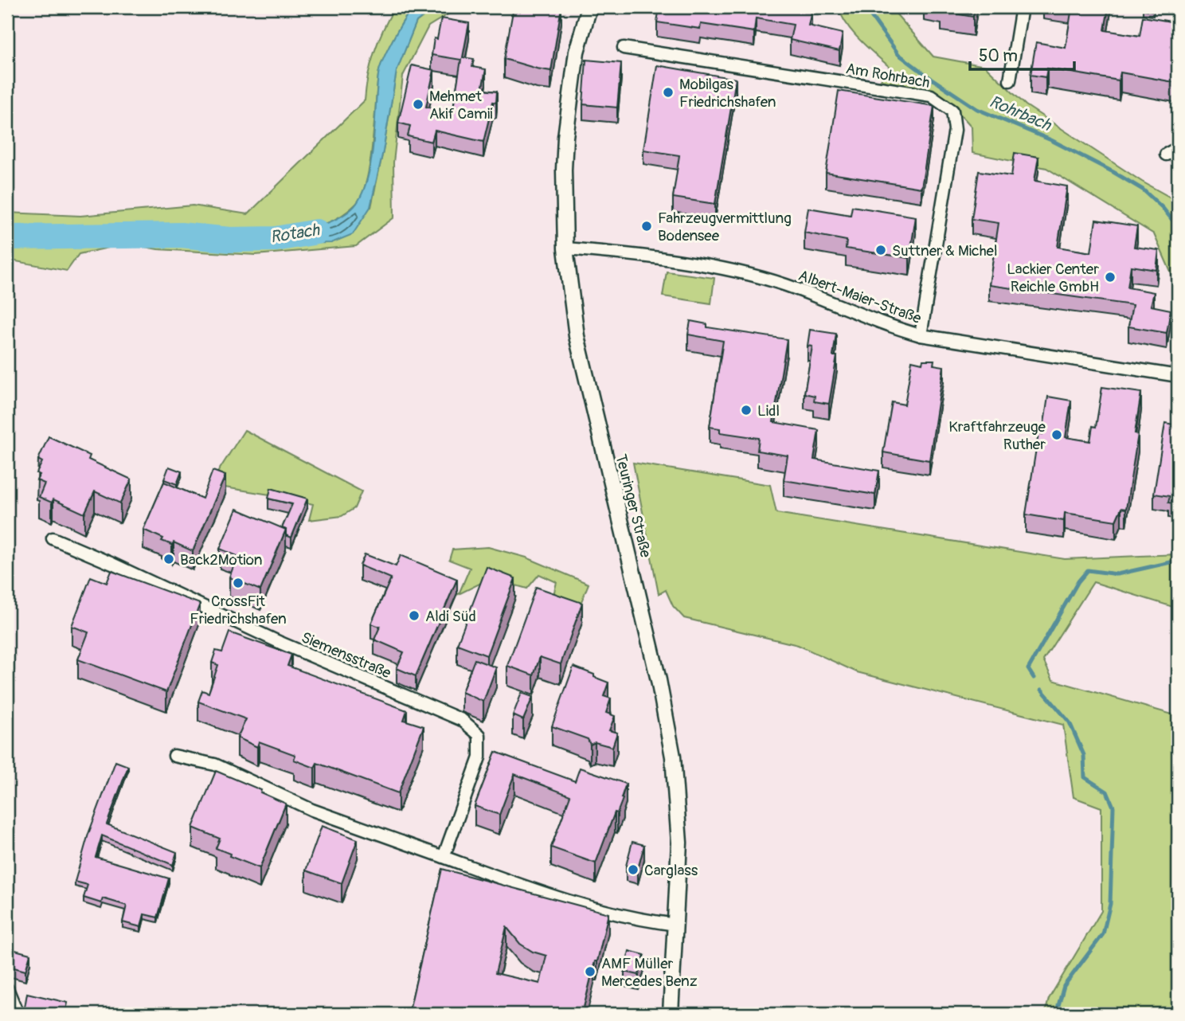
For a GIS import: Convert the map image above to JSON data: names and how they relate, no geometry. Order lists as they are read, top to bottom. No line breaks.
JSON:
{"streets":{"street":["Am Rohrbach","Albert-Maier-Straße","Teuringer Straße","Siemensstraße"]},"crossings":[["Am Rohrbach","Albert-Maier-Straße"],["Albert-Maier-Straße","Teuringer Straße"]],"water":["Rohrbach","Rotach"],"places":["Mobilgas Friedrichshafen","Mehmet Akif Camii","Fahrzeugvermittlung Bodensee","Suttner & Michel","Lackier Center Reichle GmbH","Lidl","Kraftfahrzeuge Ruther","Back2Motion","CrossFit Friedrichshafen","Aldi Süd","Carglass","AMF Müller Mercedes Benz"],"scale_bar":"50 m"}
